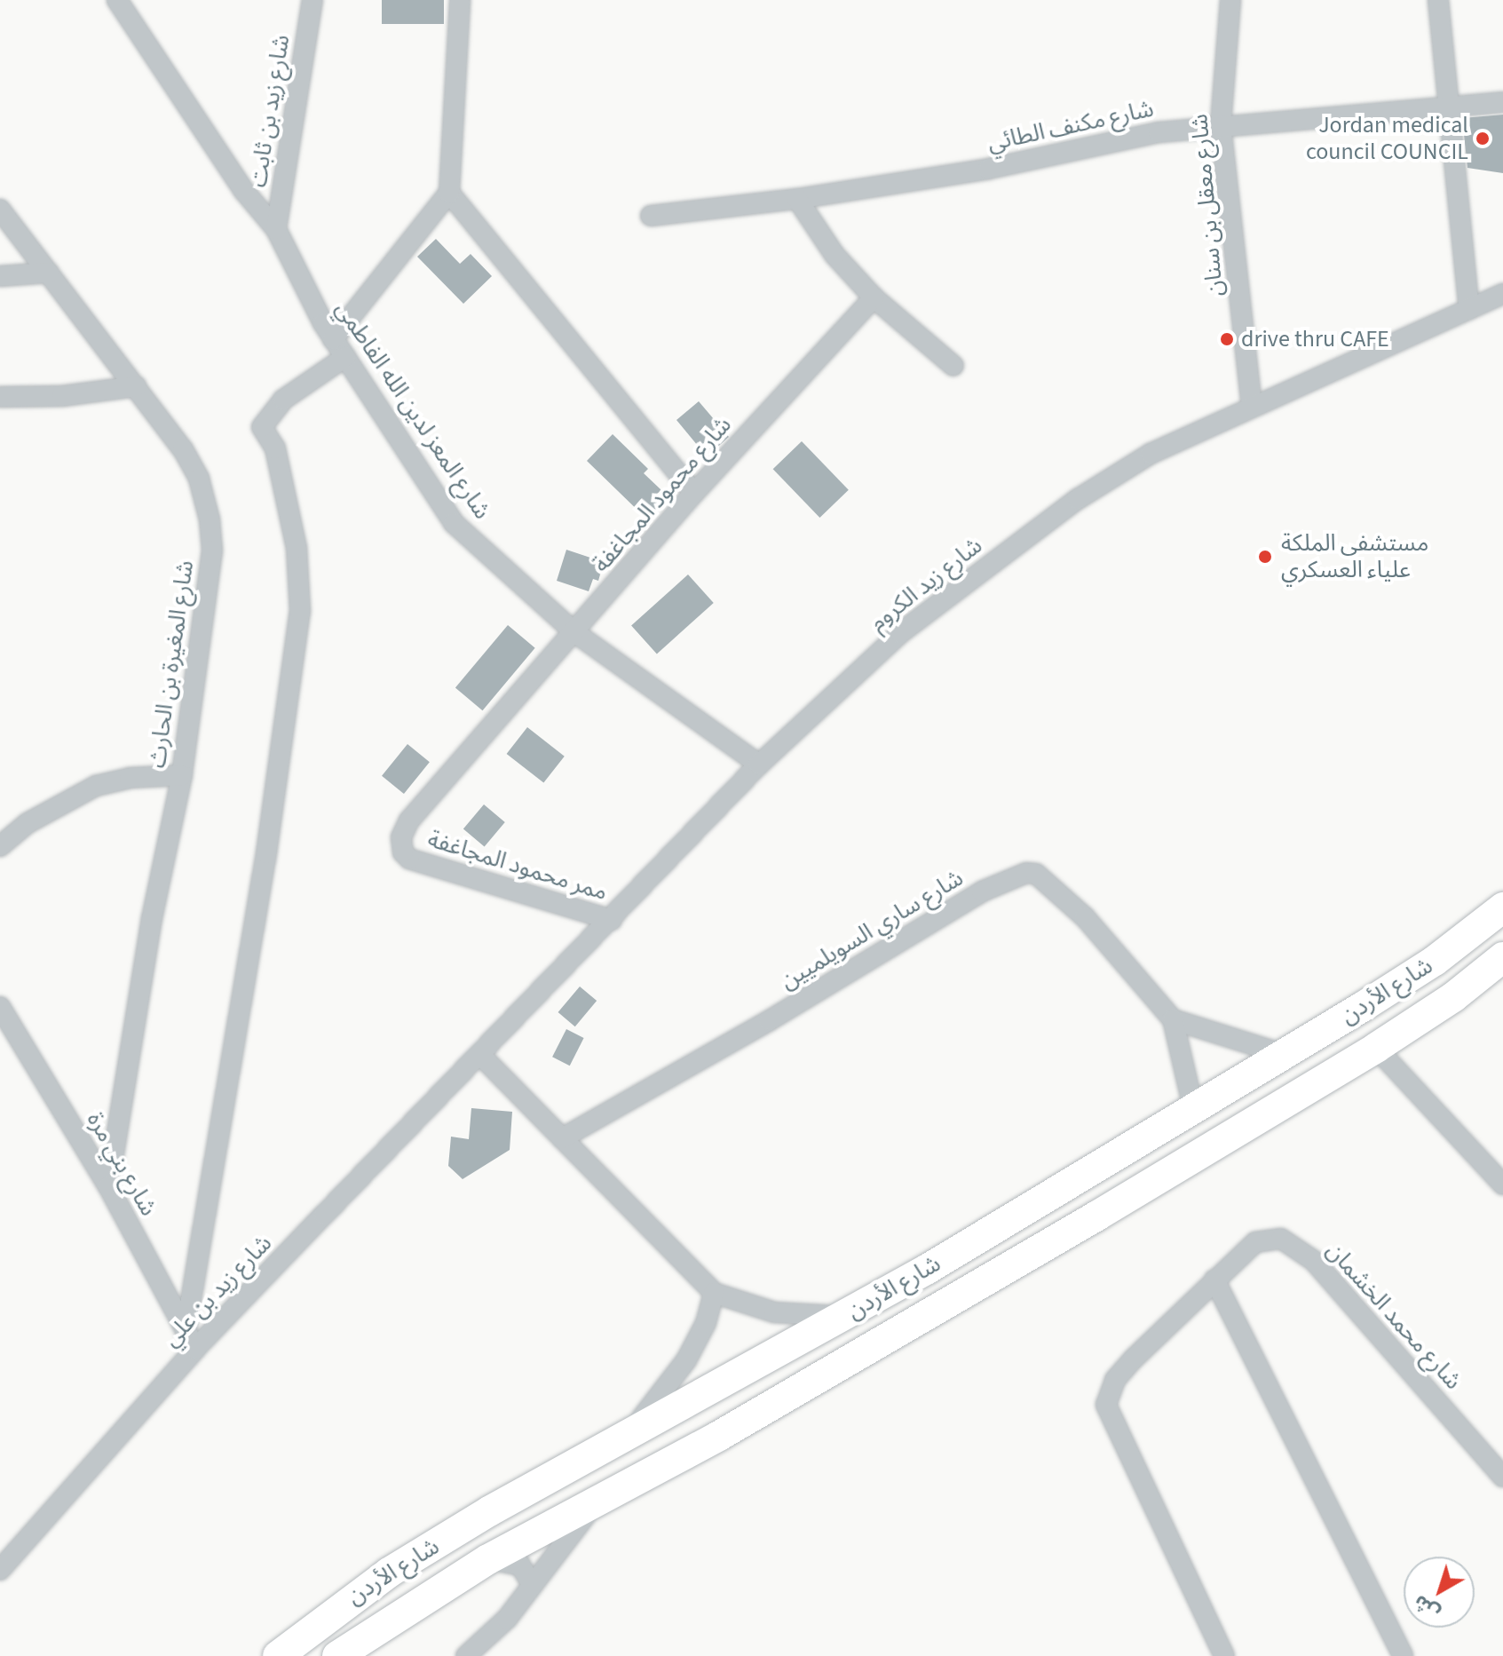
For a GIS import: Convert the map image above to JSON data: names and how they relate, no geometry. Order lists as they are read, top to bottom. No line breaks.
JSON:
{"streets":{"highway":["شارع الأردن"],"street":["شارع زيد بن ثابت","شارع مكنف الطائي","شارع معقل بن سنان","شارع المعز لدين الله الفاطمي","شارع محمود المجاغفة","شارع زيد الكروم","شارع المغيرة بن الحارث","ممر محمود المجاغفة","شارع ساري السويلميين","شارع بني مرة","شارع زيد بن علي","شارع محمد الخشمان"]},"crossings":[["شارع زيد بن ثابت","شارع المعز لدين الله الفاطمي"],["شارع مكنف الطائي","شارع معقل بن سنان"],["شارع معقل بن سنان","شارع زيد الكروم"],["شارع المعز لدين الله الفاطمي","شارع محمود المجاغفة"],["شارع المعز لدين الله الفاطمي","شارع زيد الكروم"],["شارع محمود المجاغفة","ممر محمود المجاغفة"],["شارع زيد الكروم","ممر محمود المجاغفة"],["شارع زيد الكروم","شارع زيد بن علي"],["شارع المغيرة بن الحارث","شارع بني مرة"],["شارع ساري السويلميين","شارع الأردن"],["شارع بني مرة","شارع زيد بن علي"]],"places":["Jordan medical council COUNCIL","drive thru CAFE","مستشفى الملكة علياء العسكري"],"north":"bottom left"}
